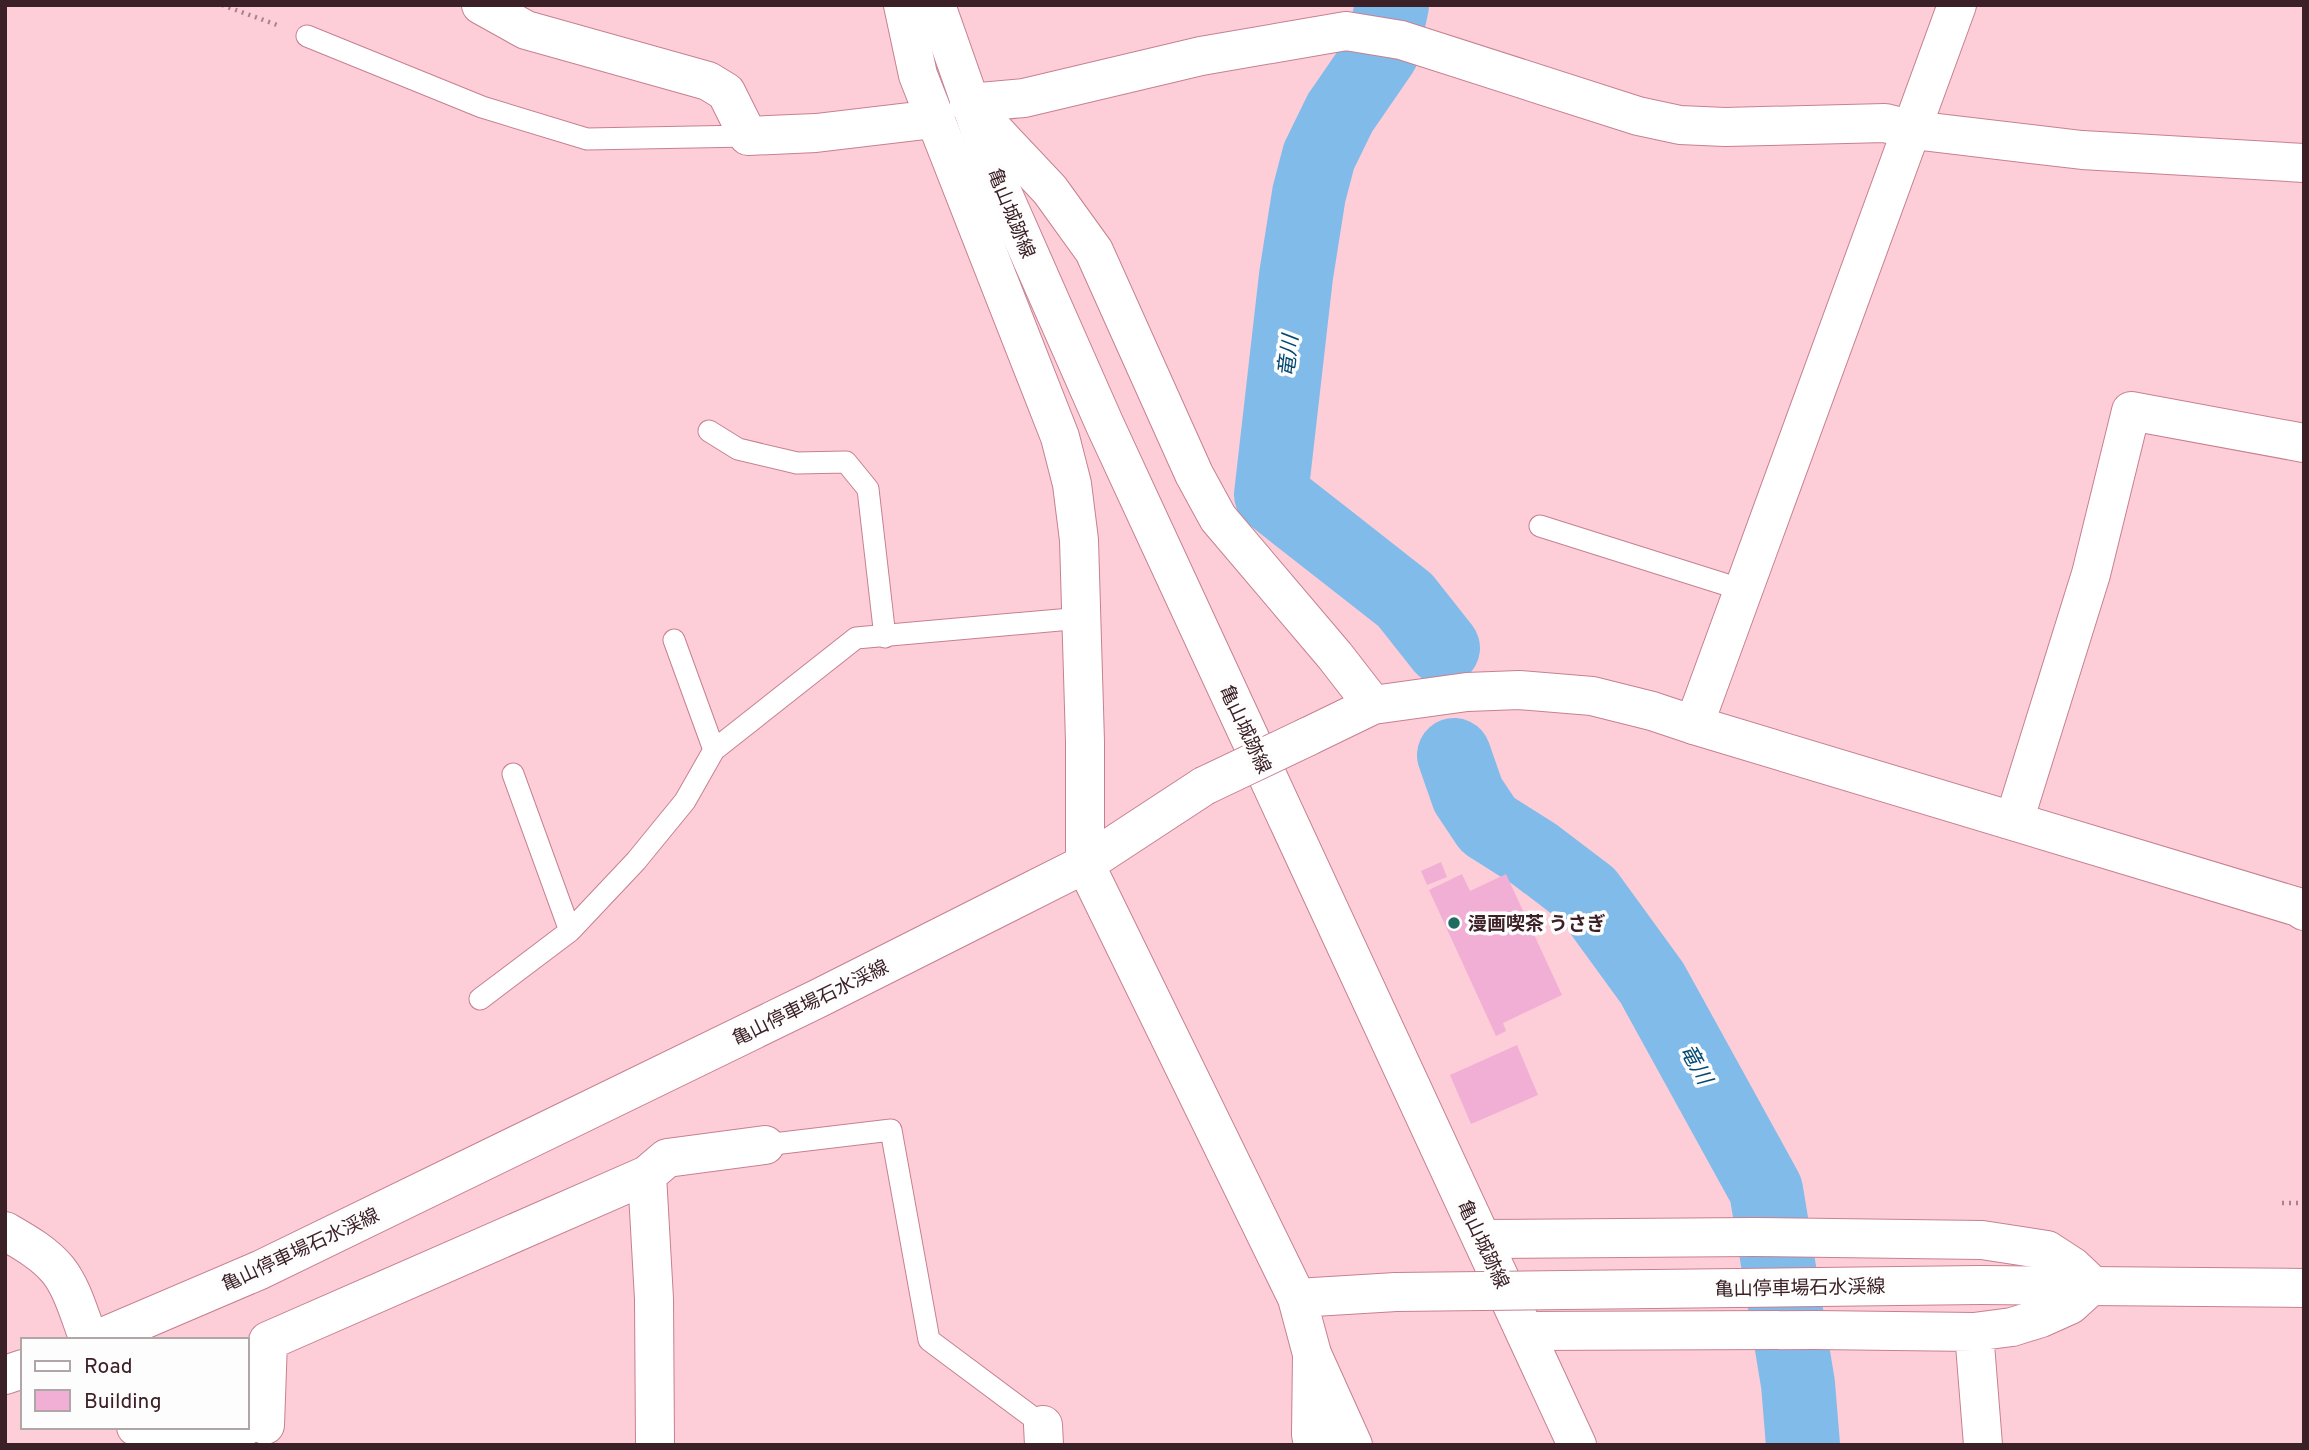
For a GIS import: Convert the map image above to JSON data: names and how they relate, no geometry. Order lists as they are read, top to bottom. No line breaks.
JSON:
{"streets":{"street":["亀山城跡線","亀山停車場石水渓線"]},"water":["竜川"],"places":["漫画喫茶 うさぎ"],"legend":["Road","Building"]}
